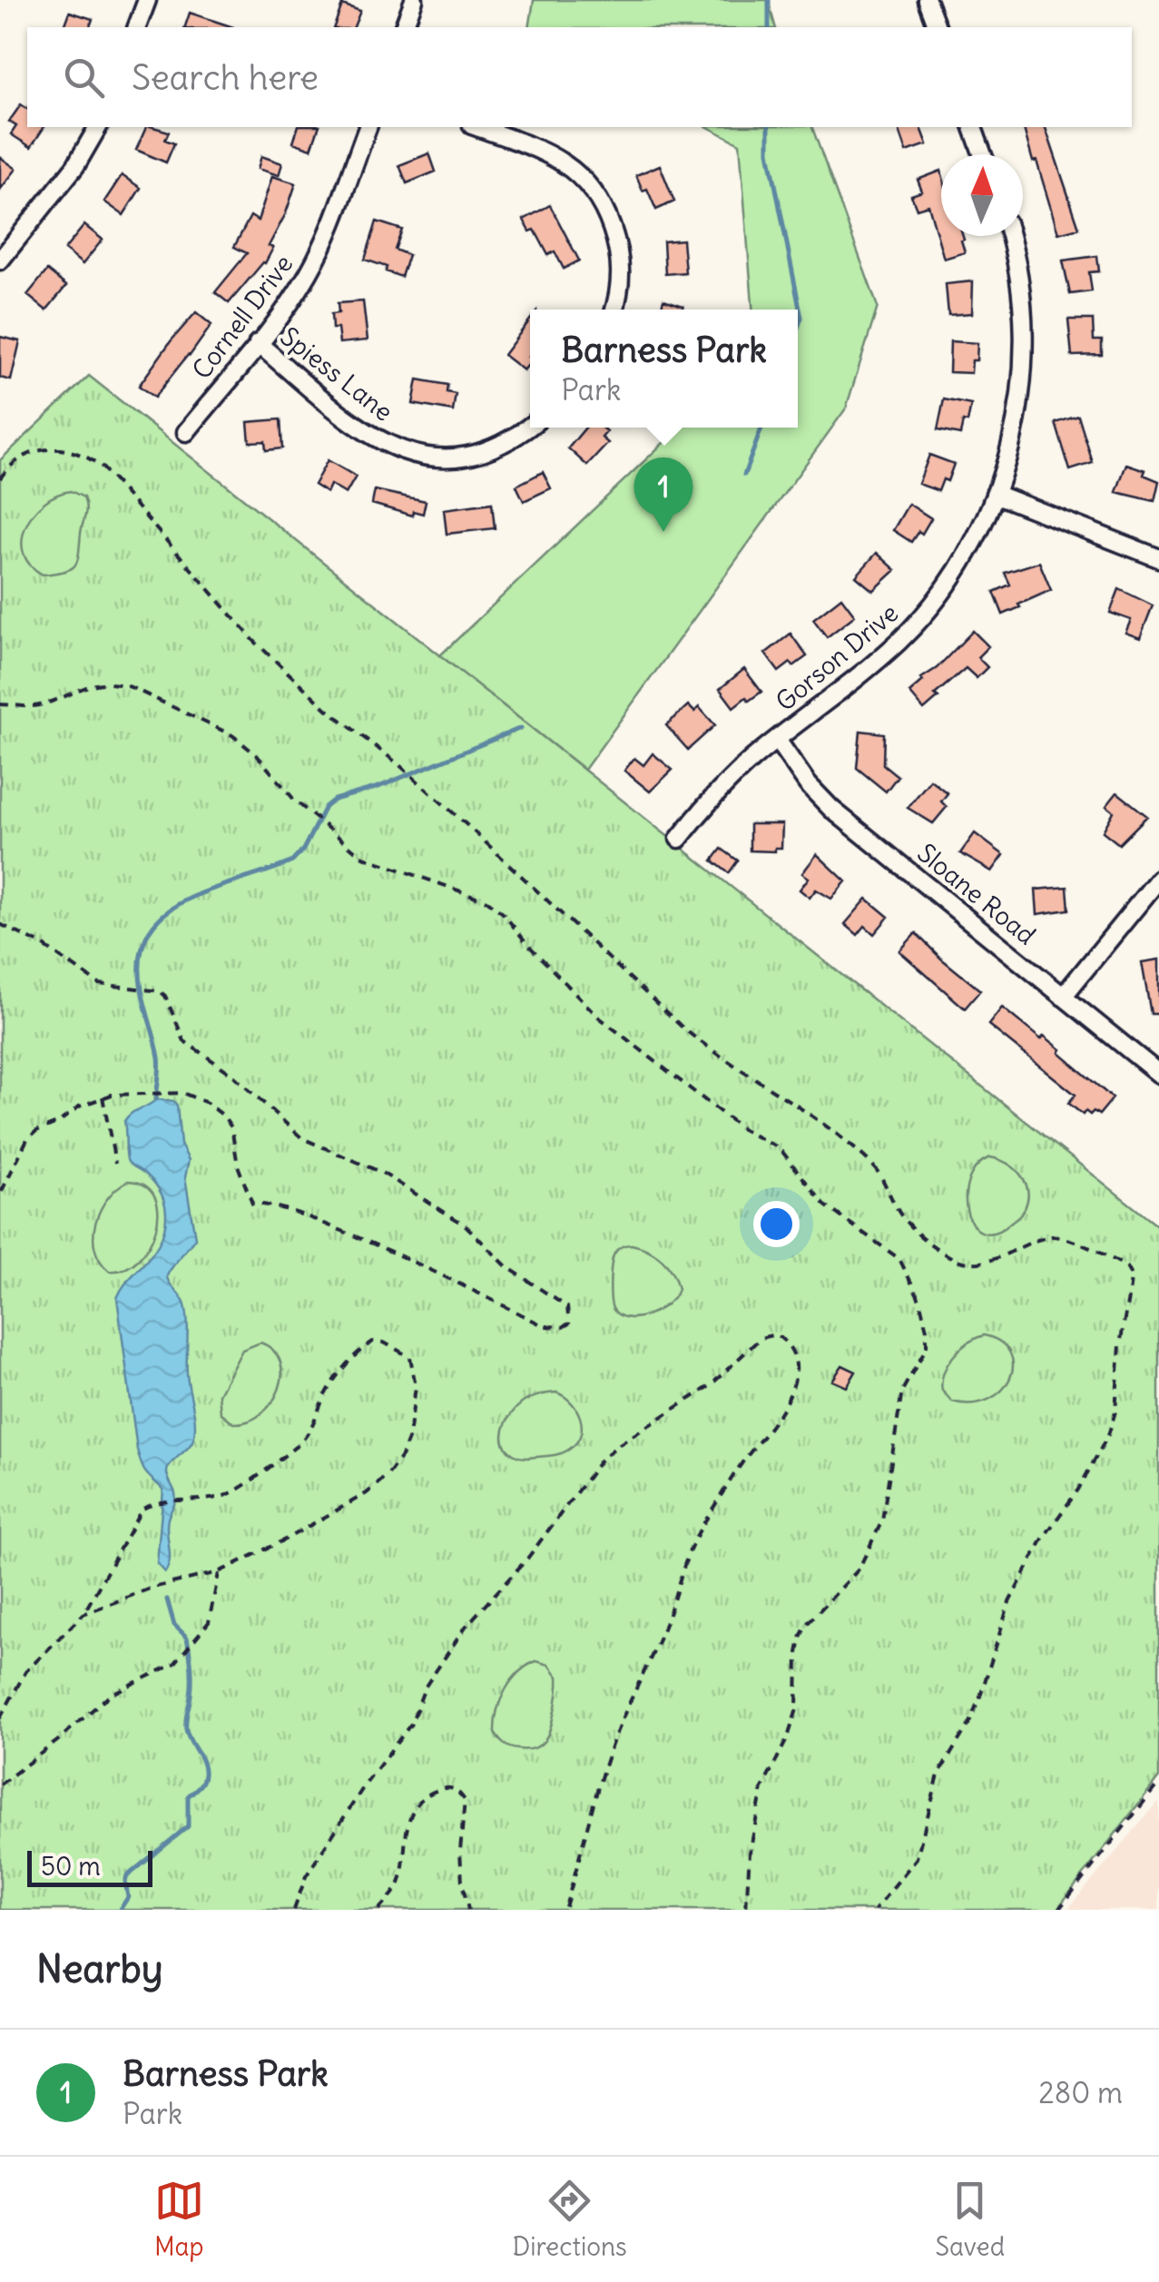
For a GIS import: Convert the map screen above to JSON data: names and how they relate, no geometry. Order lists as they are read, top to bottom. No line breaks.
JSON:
{"streets":{"street":["Cornell Drive","Spiess Lane","Gorson Drive","Sloane Road"]},"crossings":[["Cornell Drive","Spiess Lane"],["Gorson Drive","Sloane Road"]],"scale_bar":"50 m","north":"top","page":{"search":"Search here","popup":["Barness Park","Park"],"pins":"1","scale":"50 m","heading":"Nearby","list":[{"mark":"1","name":"Barness Park","note":"Park","value":"280 m"}],"nav":["Map","Directions","Saved"]}}
